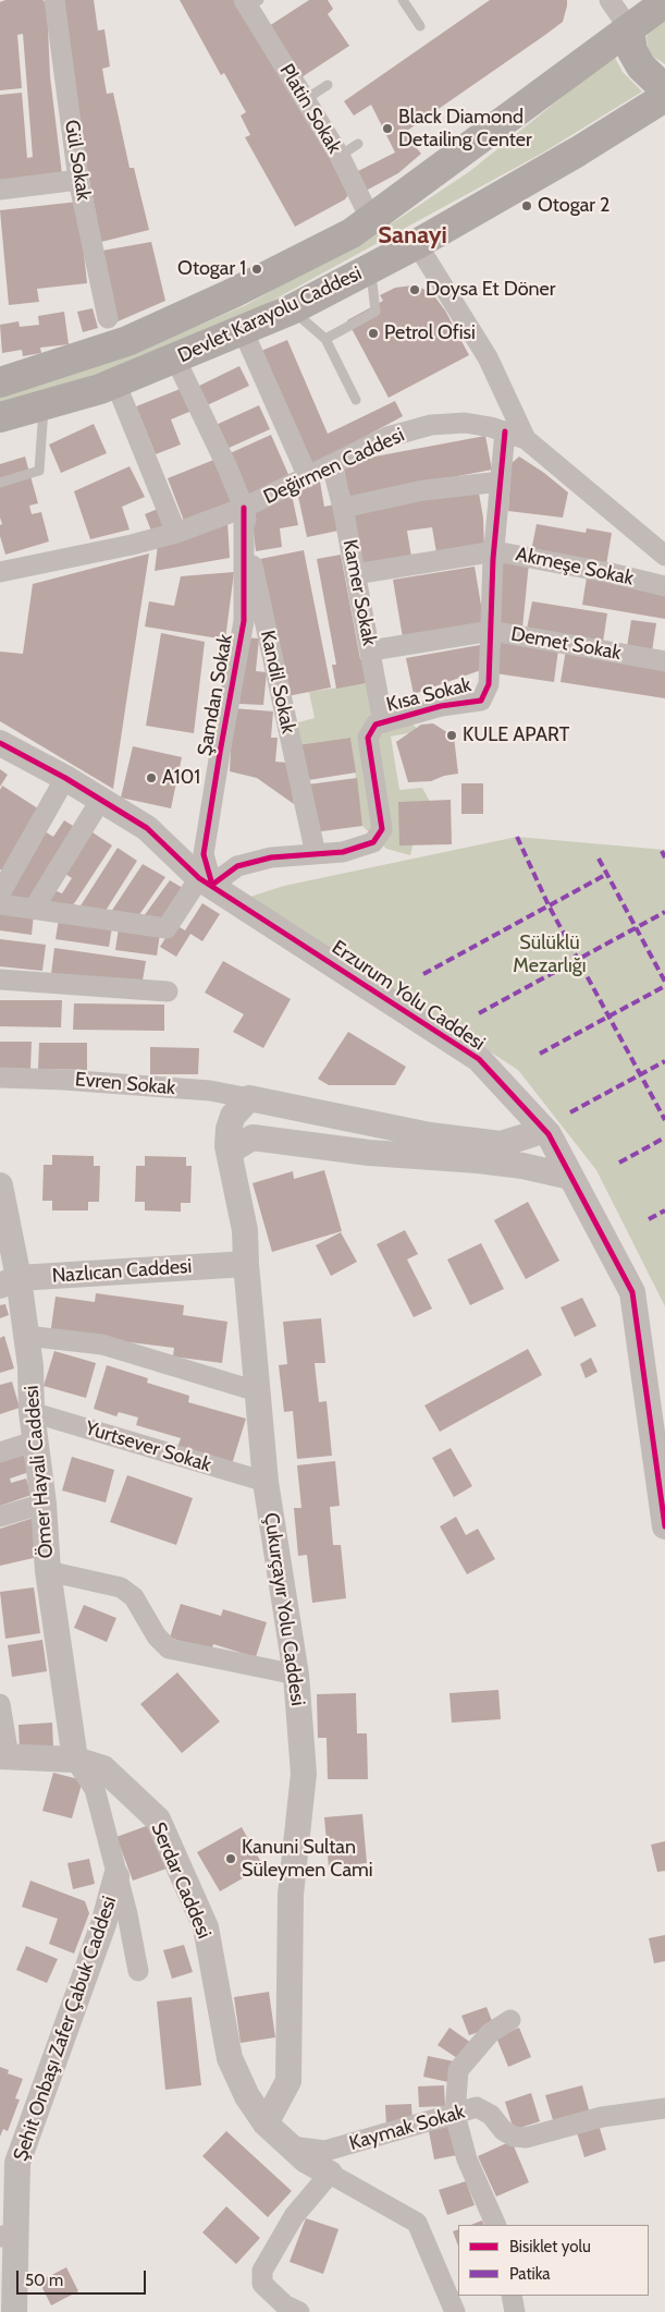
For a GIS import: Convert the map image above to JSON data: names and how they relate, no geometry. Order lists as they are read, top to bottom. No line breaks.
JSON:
{"streets":{"main road":["Devlet Karayolu Caddesi"],"street":["Platin Sokak","Gül Sokak","Değirmen Caddesi","Akmeşe Sokak","Kamer Sokak","Demet Sokak","Kandil Sokak","Şamdan Sokak","Kısa Sokak","Erzurum Yolu Caddesi","Evren Sokak","Nazlıcan Caddesi","Yurtsever Sokak","Ömer Hayali Caddesi","Çukurçayır Yolu Caddesi","Serdar Caddesi","Şehit Onbaşı Zafer Çabuk Caddesi","Kaymak Sokak"]},"crossings":[["Platin Sokak","Devlet Karayolu Caddesi"],["Değirmen Caddesi","Kamer Sokak"],["Değirmen Caddesi","Kandil Sokak"],["Değirmen Caddesi","Şamdan Sokak"],["Değirmen Caddesi","Kısa Sokak"],["Akmeşe Sokak","Kamer Sokak"],["Akmeşe Sokak","Kısa Sokak"],["Kamer Sokak","Demet Sokak"],["Kamer Sokak","Kısa Sokak"],["Demet Sokak","Kısa Sokak"],["Kandil Sokak","Şamdan Sokak"],["Kandil Sokak","Kısa Sokak"],["Şamdan Sokak","Kısa Sokak"],["Şamdan Sokak","Erzurum Yolu Caddesi"],["Kısa Sokak","Erzurum Yolu Caddesi"],["Evren Sokak","Çukurçayır Yolu Caddesi"],["Nazlıcan Caddesi","Ömer Hayali Caddesi"],["Nazlıcan Caddesi","Çukurçayır Yolu Caddesi"],["Yurtsever Sokak","Ömer Hayali Caddesi"],["Yurtsever Sokak","Çukurçayır Yolu Caddesi"],["Ömer Hayali Caddesi","Serdar Caddesi"],["Çukurçayır Yolu Caddesi","Serdar Caddesi"],["Serdar Caddesi","Kaymak Sokak"]],"districts":["Sanayi"],"parks":["Sülüklü Mezarlığı"],"places":["Black Diamond Detailing Center","Otogar 2","Otogar 1","Doysa Et Döner","Petrol Ofisi","KULE APART","A101","Kanuni Sultan Süleymen Cami"],"legend":["Bisiklet yolu","Patika"],"scale_bar":"50 m"}
